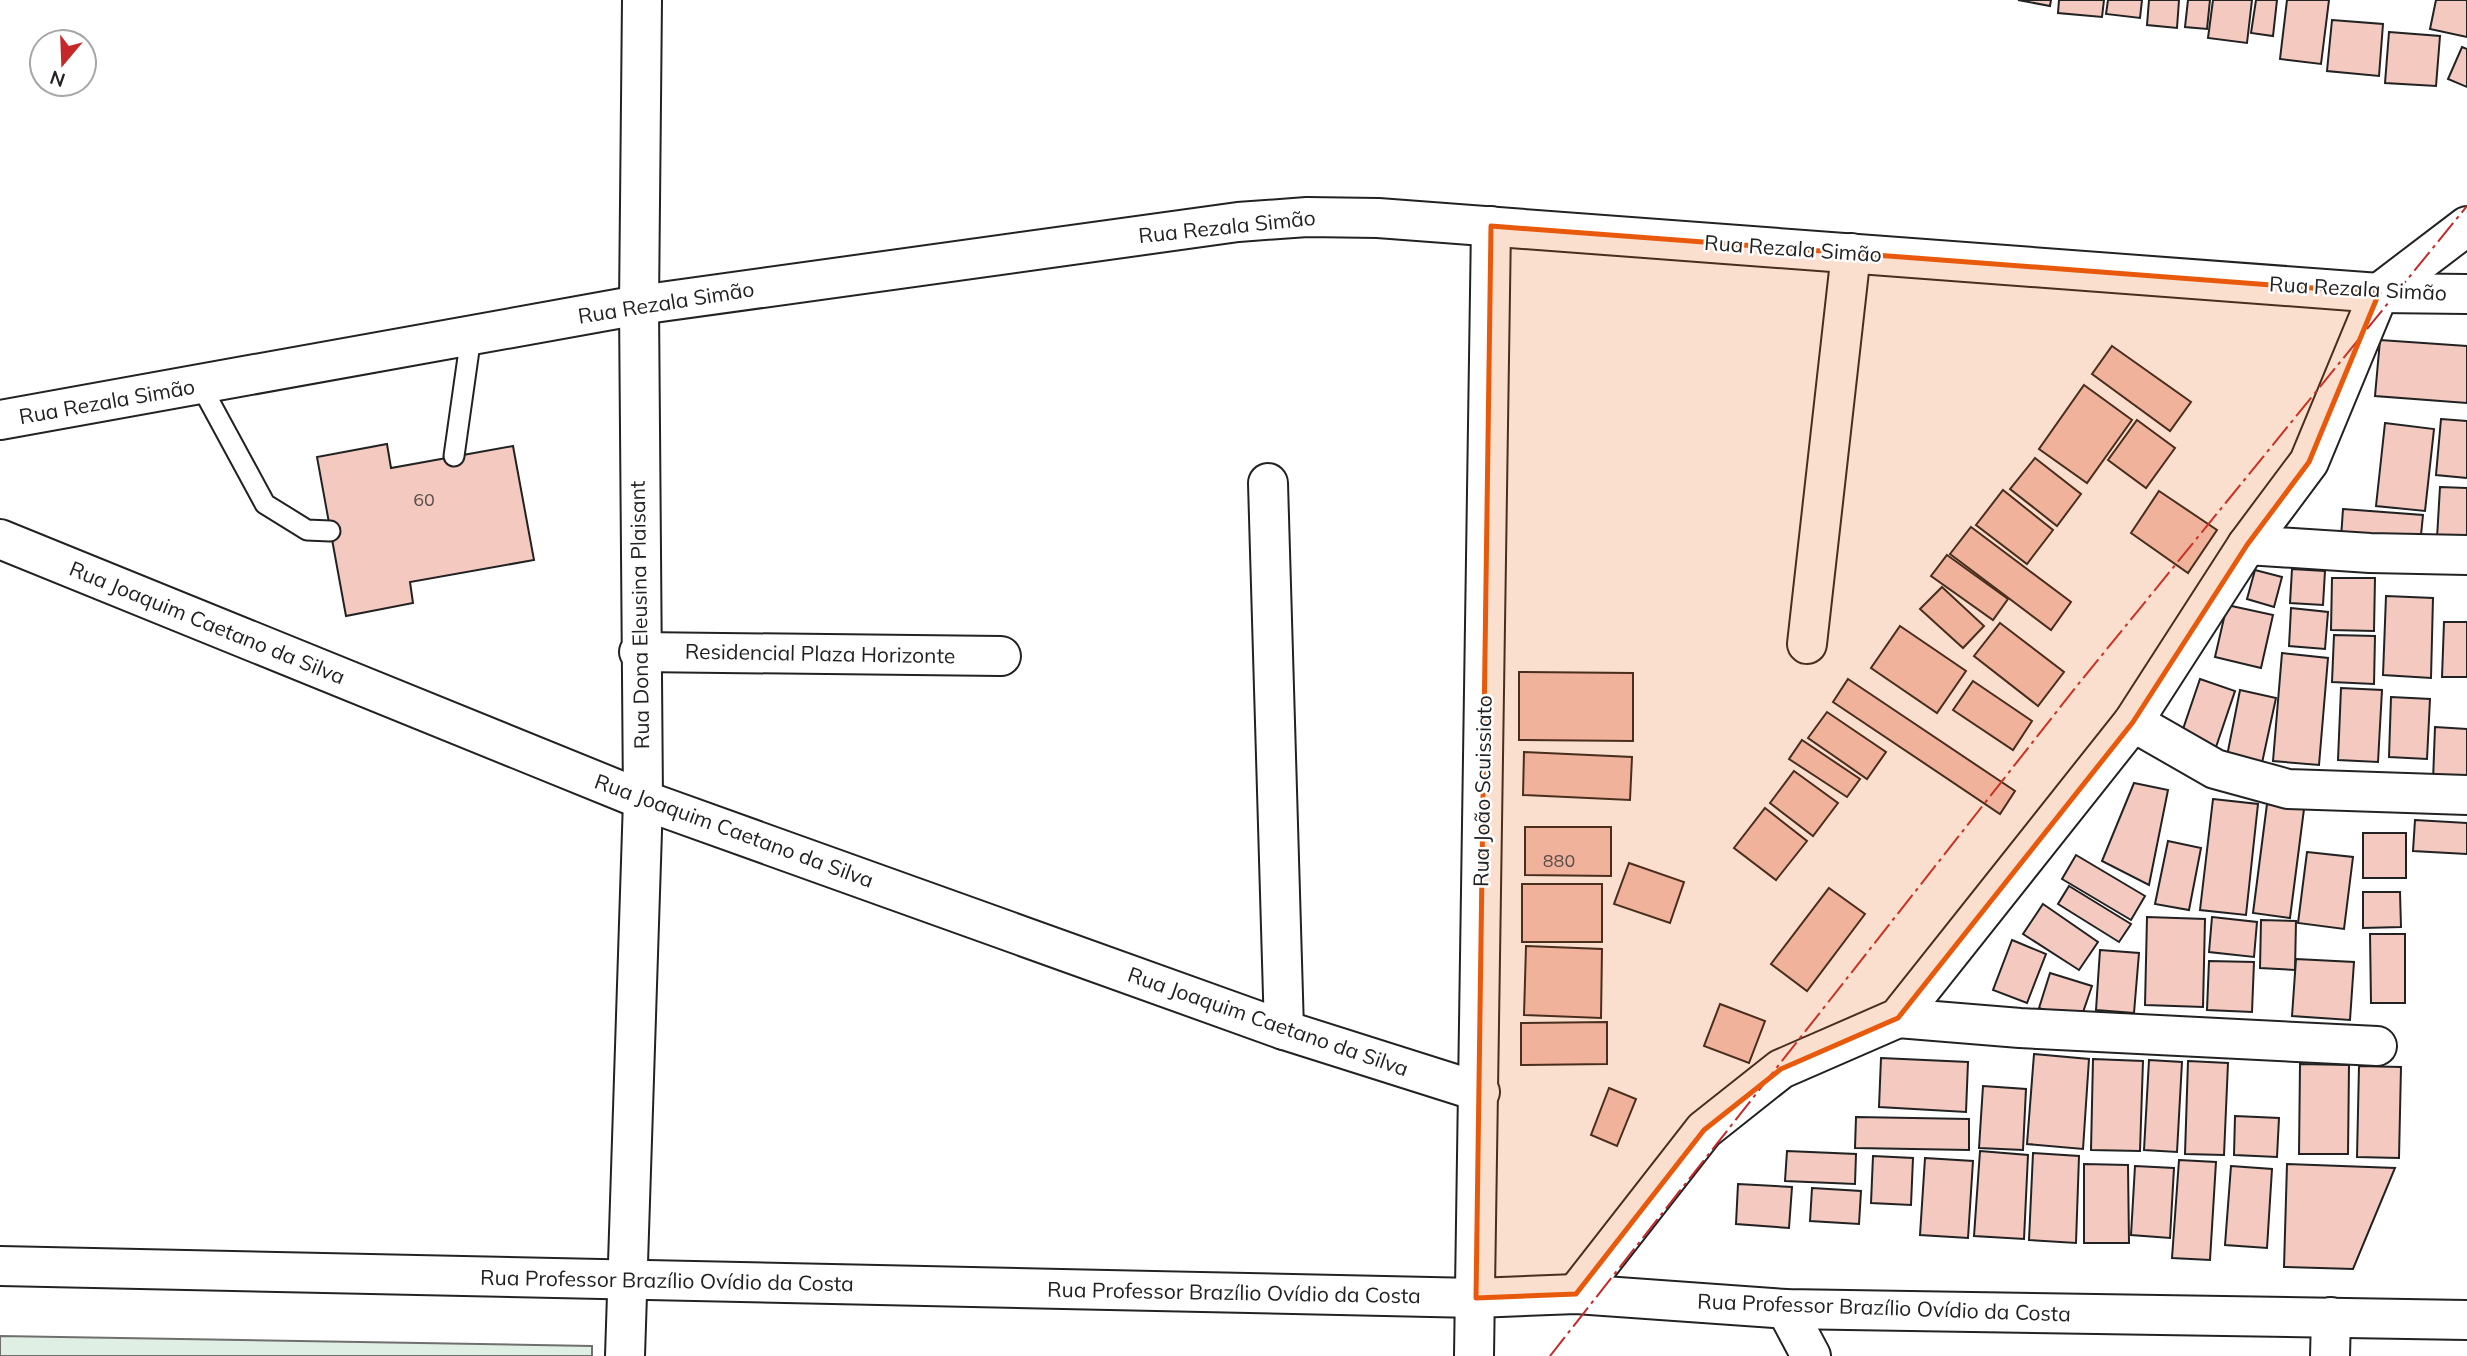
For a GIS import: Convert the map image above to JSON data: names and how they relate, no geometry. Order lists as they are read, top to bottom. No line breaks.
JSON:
{"streets":{"street":["Rua Rezala Simão","Rua Dona Eleusina Plaisant","Rua Joaquim Caetano da Silva","Residencial Plaza Horizonte","Rua João Scuissiato","Rua Professor Brazílio Ovídio da Costa"]},"crossings":[["Rua Rezala Simão","Rua Dona Eleusina Plaisant"],["Rua Rezala Simão","Rua João Scuissiato"],["Rua Dona Eleusina Plaisant","Rua Joaquim Caetano da Silva"],["Rua Dona Eleusina Plaisant","Residencial Plaza Horizonte"],["Rua Dona Eleusina Plaisant","Rua Professor Brazílio Ovídio da Costa"],["Rua Joaquim Caetano da Silva","Rua João Scuissiato"],["Rua João Scuissiato","Rua Professor Brazílio Ovídio da Costa"]],"house_numbers":["60","880"],"north":"bottom"}
